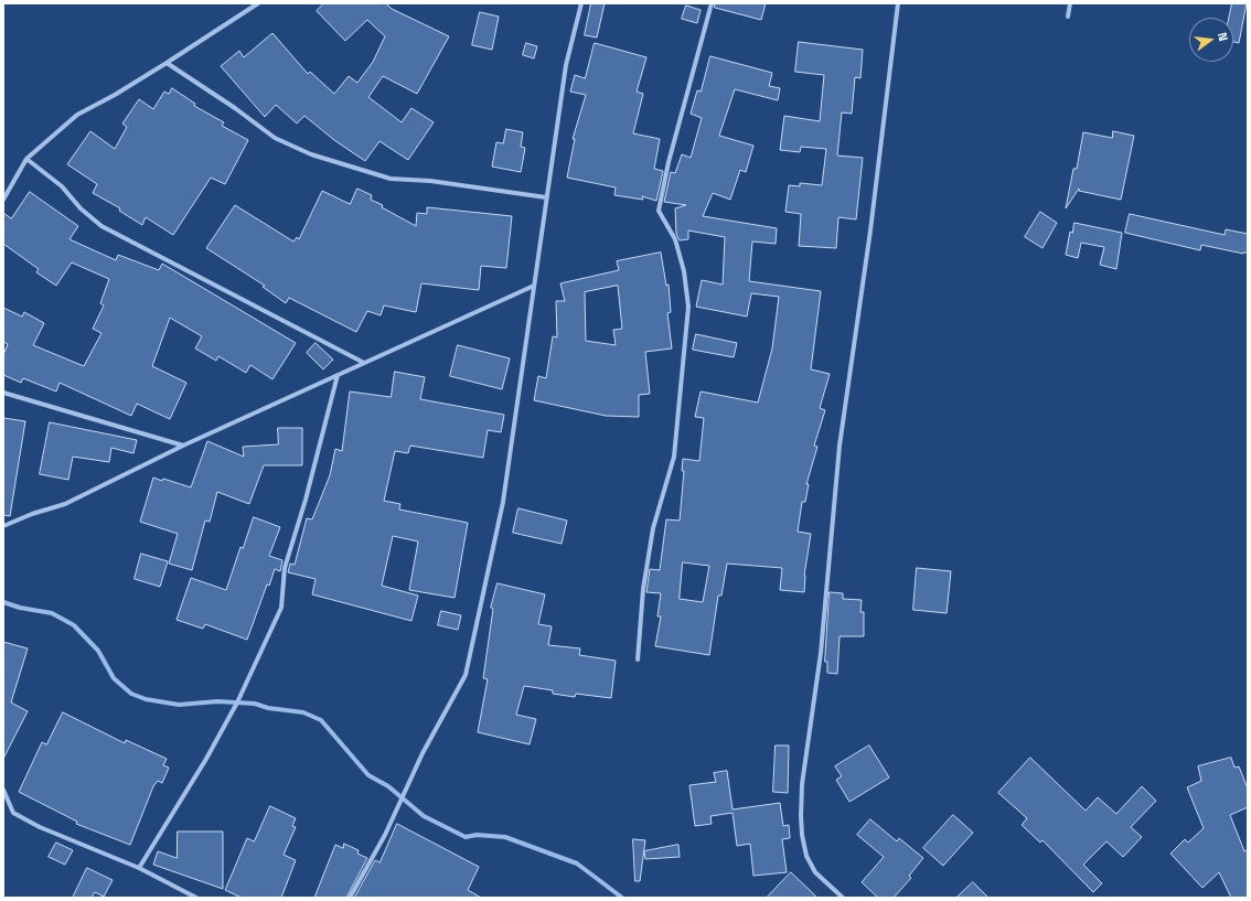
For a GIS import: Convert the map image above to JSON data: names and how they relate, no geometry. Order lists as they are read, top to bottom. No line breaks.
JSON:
{"north":"right"}
